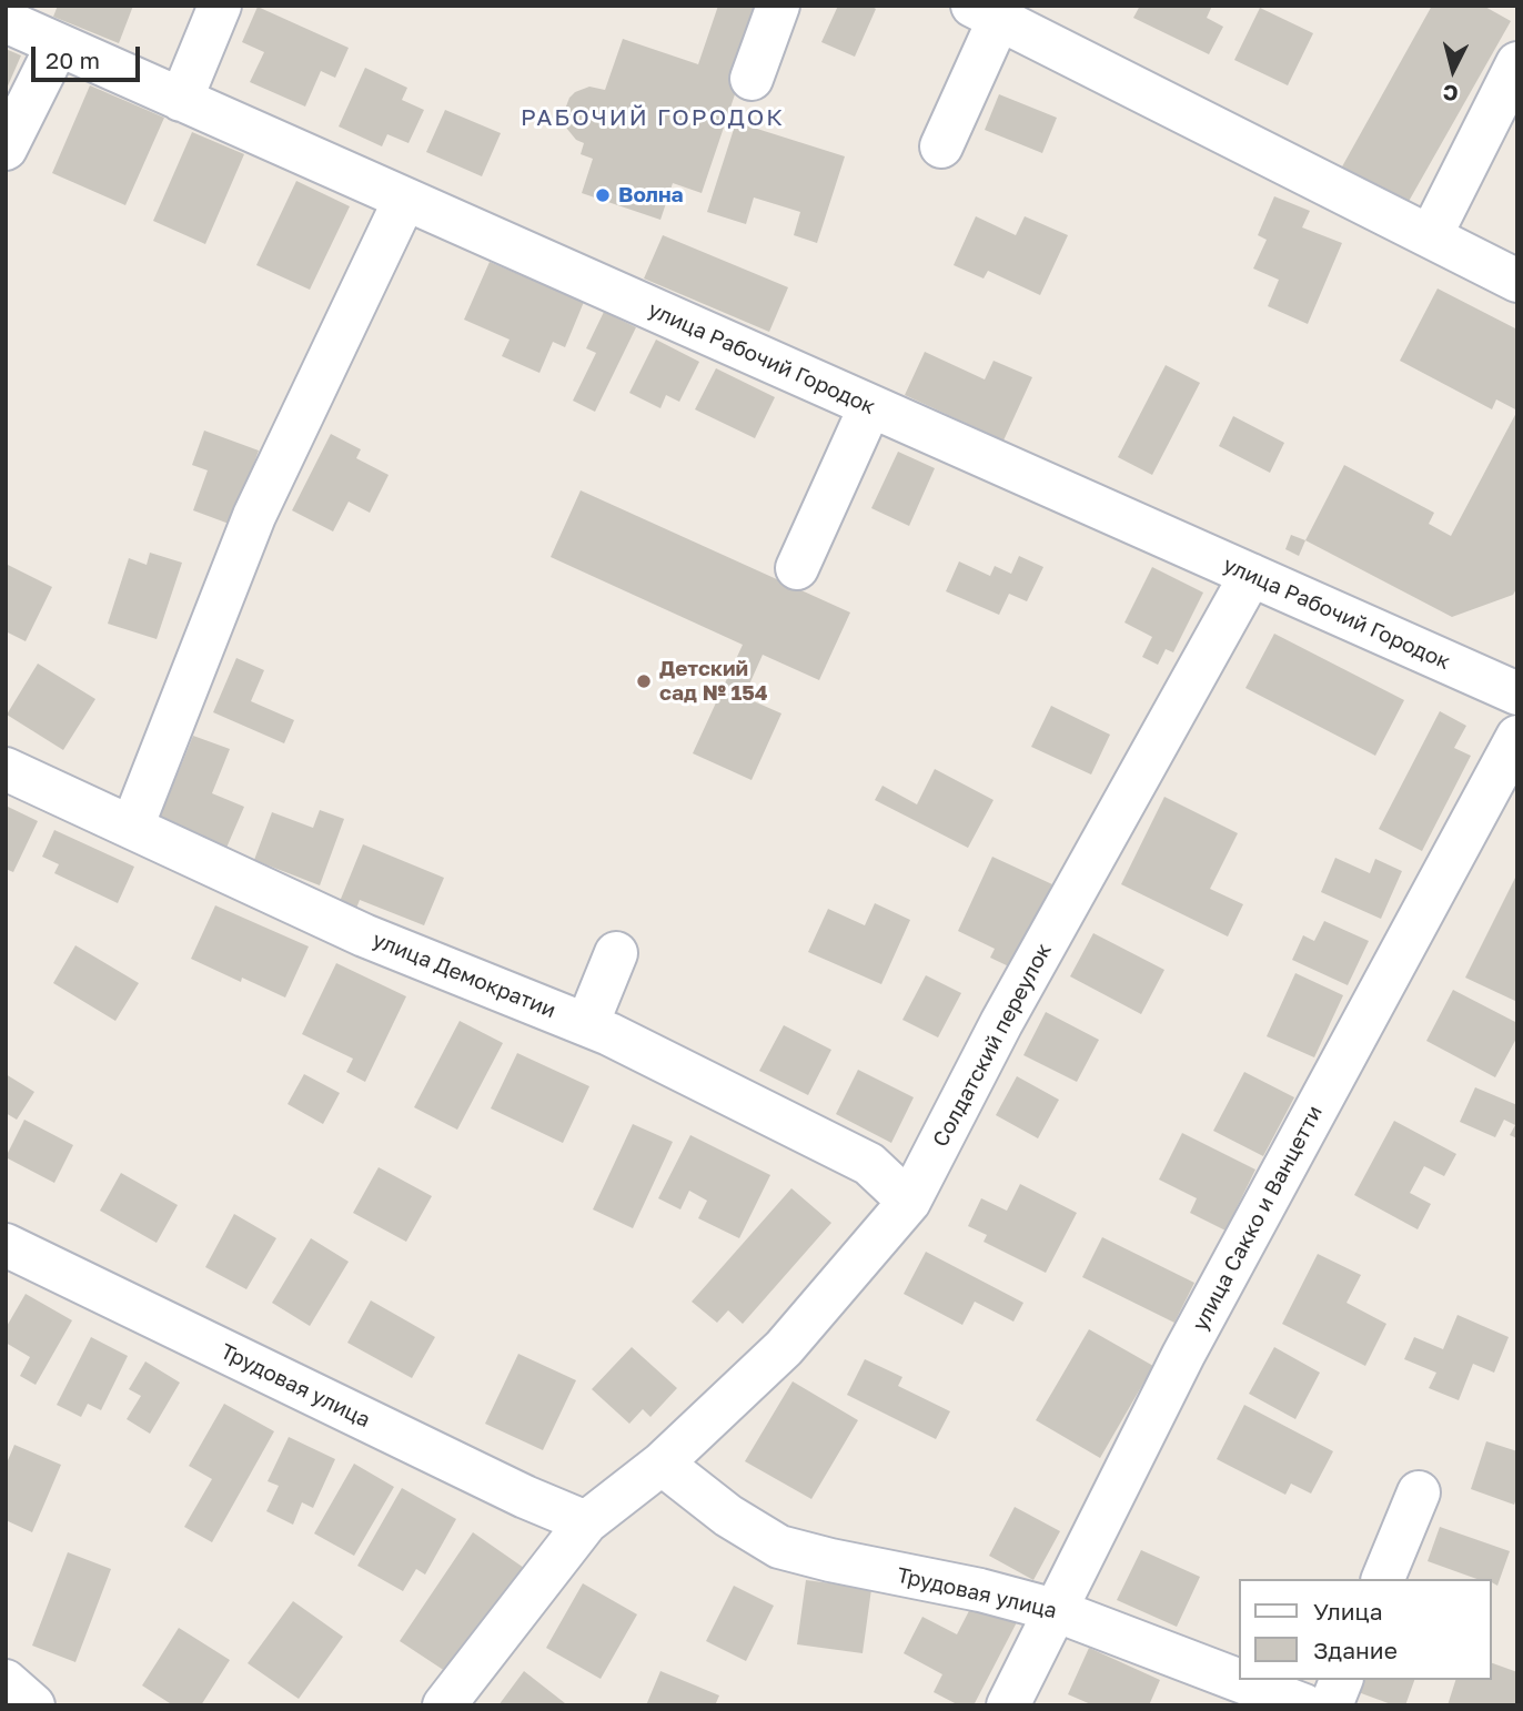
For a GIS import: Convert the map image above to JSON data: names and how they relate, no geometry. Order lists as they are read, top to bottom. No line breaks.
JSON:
{"streets":{"street":["улица Рабочий Городок","улица Демократии","Солдатский переулок","улица Сакко и Ванцетти","Трудовая улица"]},"crossings":[["улица Рабочий Городок","Солдатский переулок"],["улица Демократии","Солдатский переулок"],["Солдатский переулок","Трудовая улица"],["улица Сакко и Ванцетти","Трудовая улица"]],"districts":["РАБОЧИЙ ГОРОДОК"],"places":["Волна","Детский сад № 154"],"legend":["Улица","Здание"],"scale_bar":"20 m","north":"bottom"}
